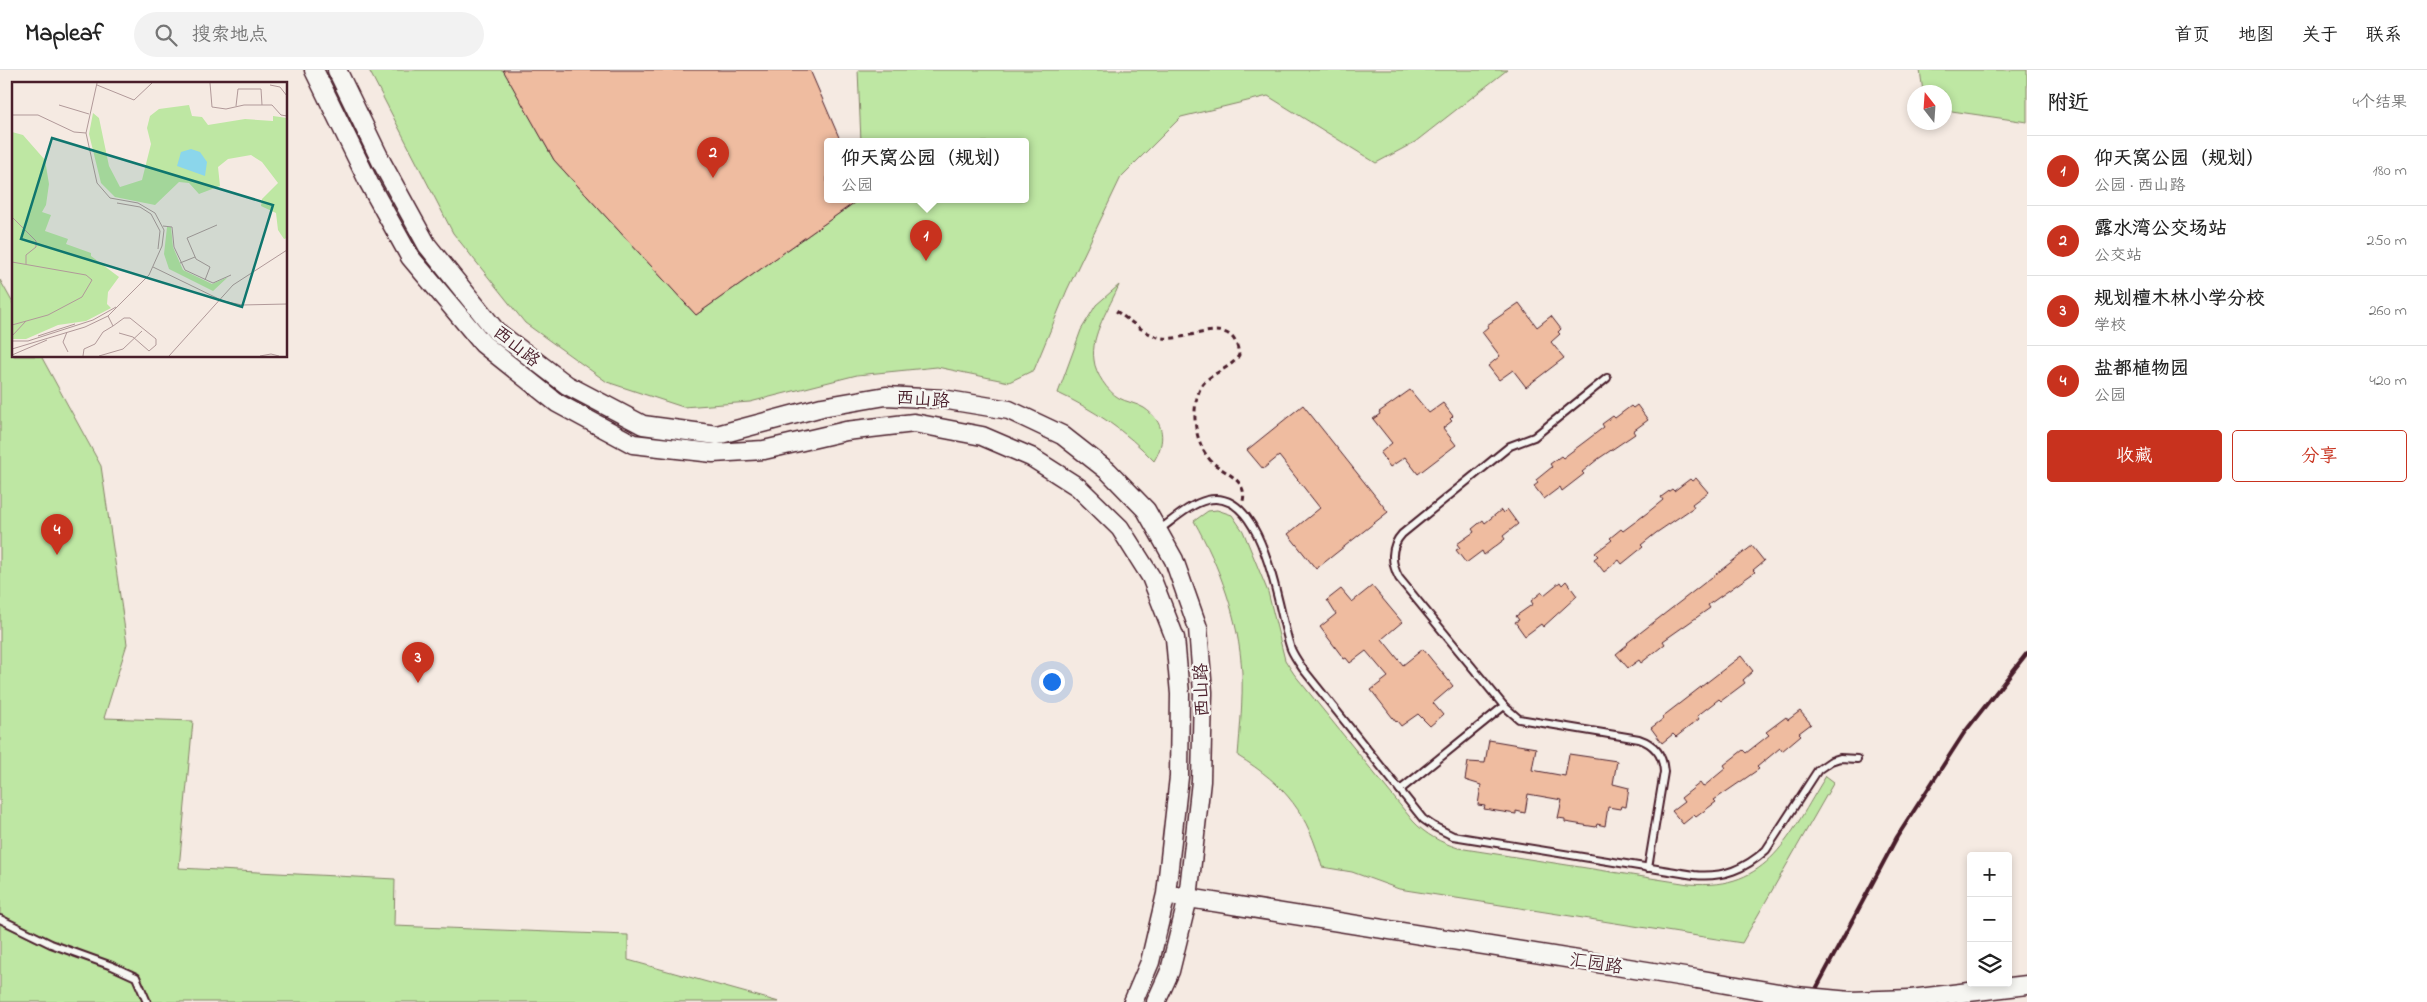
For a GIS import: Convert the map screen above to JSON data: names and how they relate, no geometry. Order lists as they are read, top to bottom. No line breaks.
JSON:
{"streets":{"main road":["西山路","汇园路"]},"crossings":[["西山路","汇园路"]],"north":"top","page":{"header":"Mapleaf","search":"搜索地点","nav":["首页","地图","关于","联系"],"heading":["附近","4个结果"],"list":[{"mark":"1","name":"仰天窝公园（规划）","note":"公园 · 西山路","value":"180 m"},{"mark":"2","name":"露水湾公交场站","note":"公交站","value":"250 m"},{"mark":"3","name":"规划檀木林小学分校","note":"学校","value":"260 m"},{"mark":"4","name":"盐都植物园","note":"公园","value":"420 m"}],"pins":["2","1","4","3"],"popup":["仰天窝公园（规划）","公园"],"buttons":["收藏","分享"],"map_buttons":["+","−"]}}
